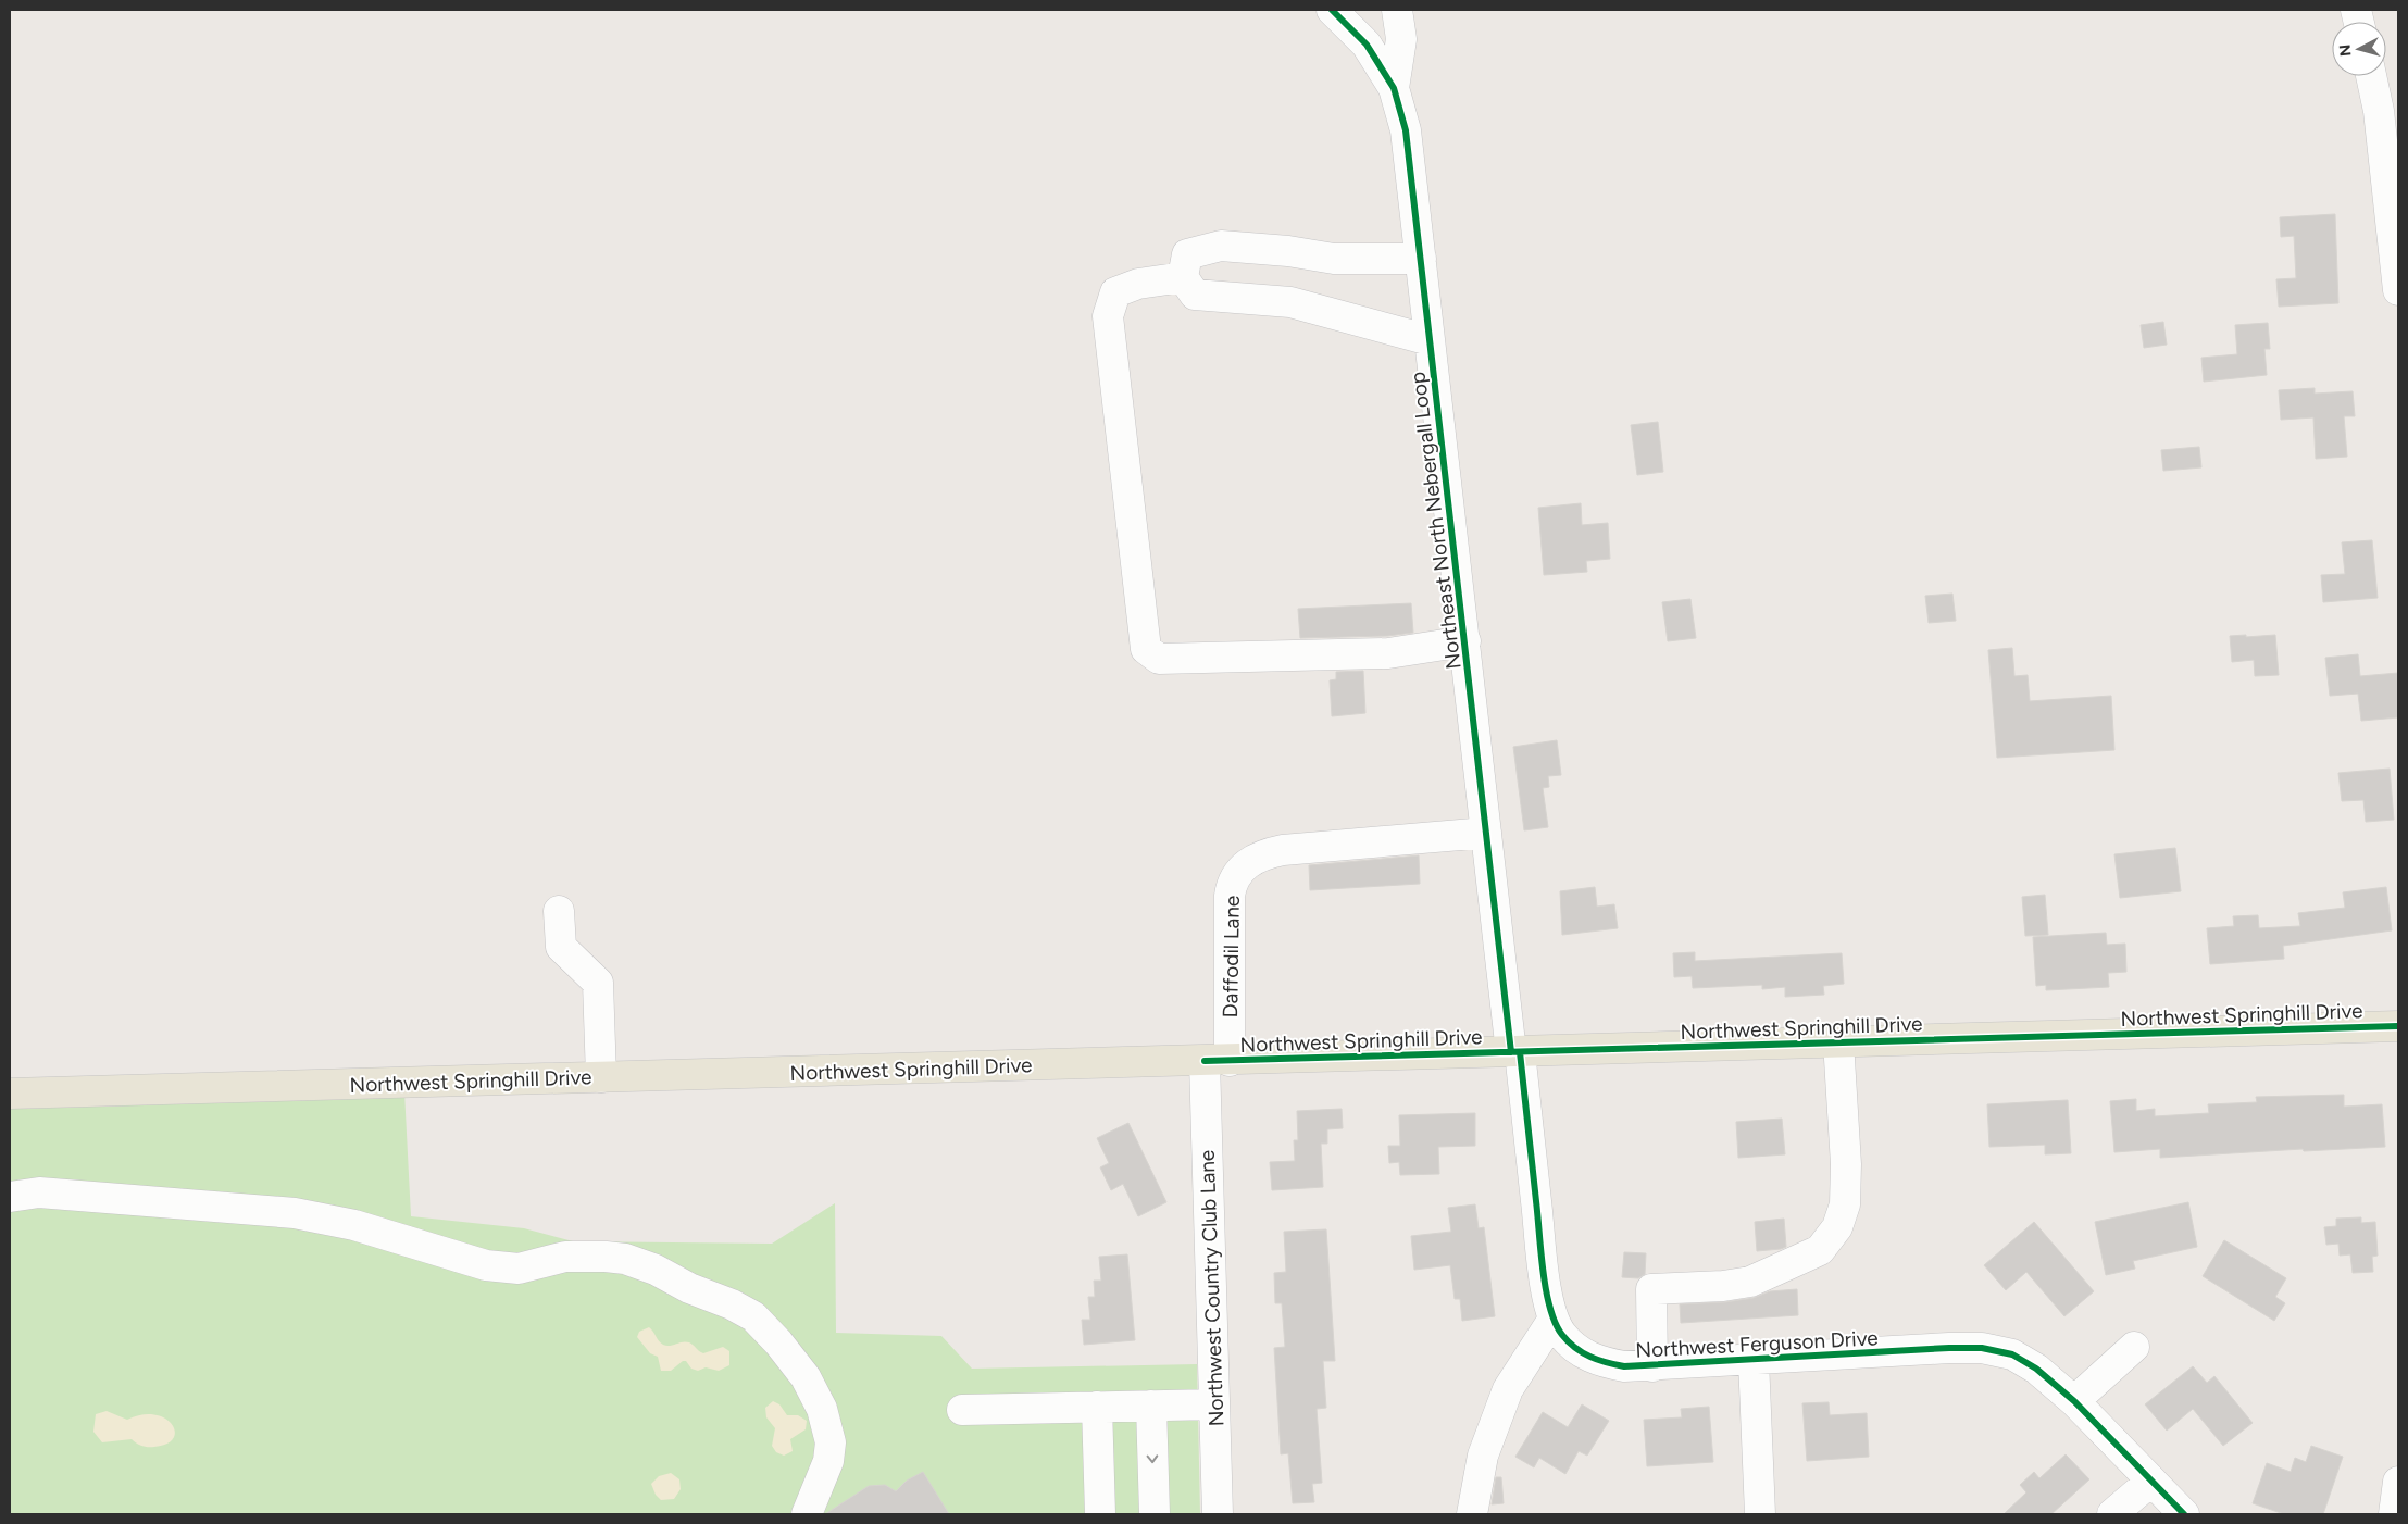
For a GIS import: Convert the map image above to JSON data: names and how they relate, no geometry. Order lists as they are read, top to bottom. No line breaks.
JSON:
{"streets":{"main road":["Northwest Springhill Drive"],"street":["Northeast North Nebergall Loop","Daffodil Lane","Northwest Country Club Lane","Northwest Ferguson Drive"]},"crossings":[["Northeast North Nebergall Loop","Daffodil Lane"],["Northeast North Nebergall Loop","Northwest Springhill Drive"],["Northeast North Nebergall Loop","Northwest Ferguson Drive"],["Daffodil Lane","Northwest Springhill Drive"],["Daffodil Lane","Northwest Country Club Lane"],["Northwest Springhill Drive","Northwest Country Club Lane"],["Northwest Springhill Drive","Northwest Ferguson Drive"]],"north":"left"}
